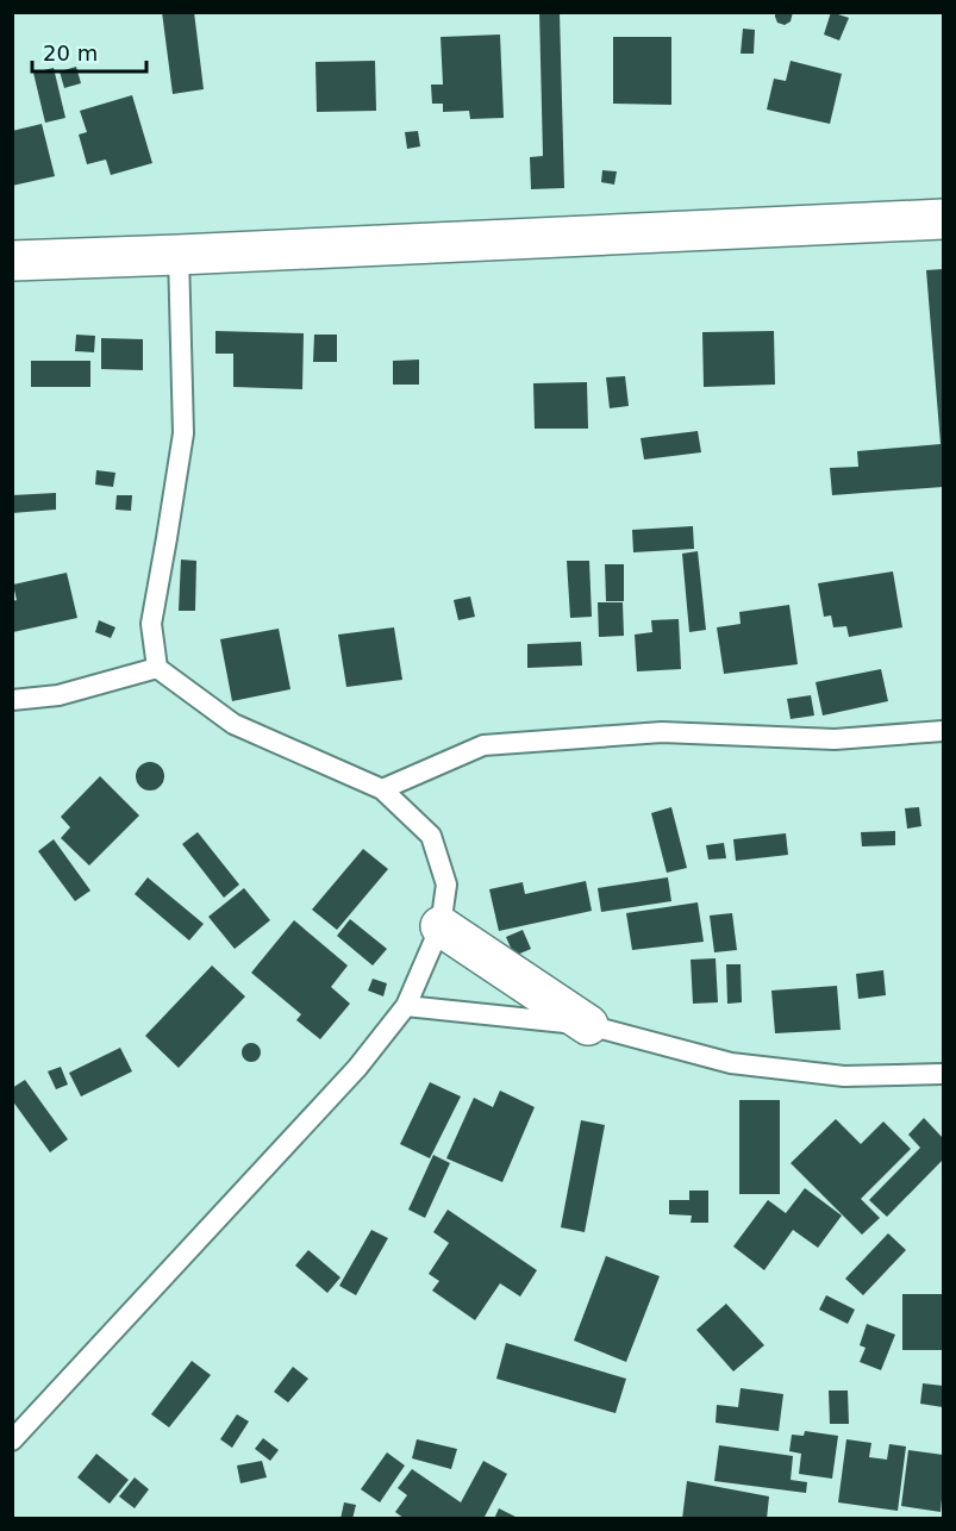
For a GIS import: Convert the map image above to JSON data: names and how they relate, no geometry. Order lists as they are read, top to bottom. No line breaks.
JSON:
{"scale_bar":"20 m"}
